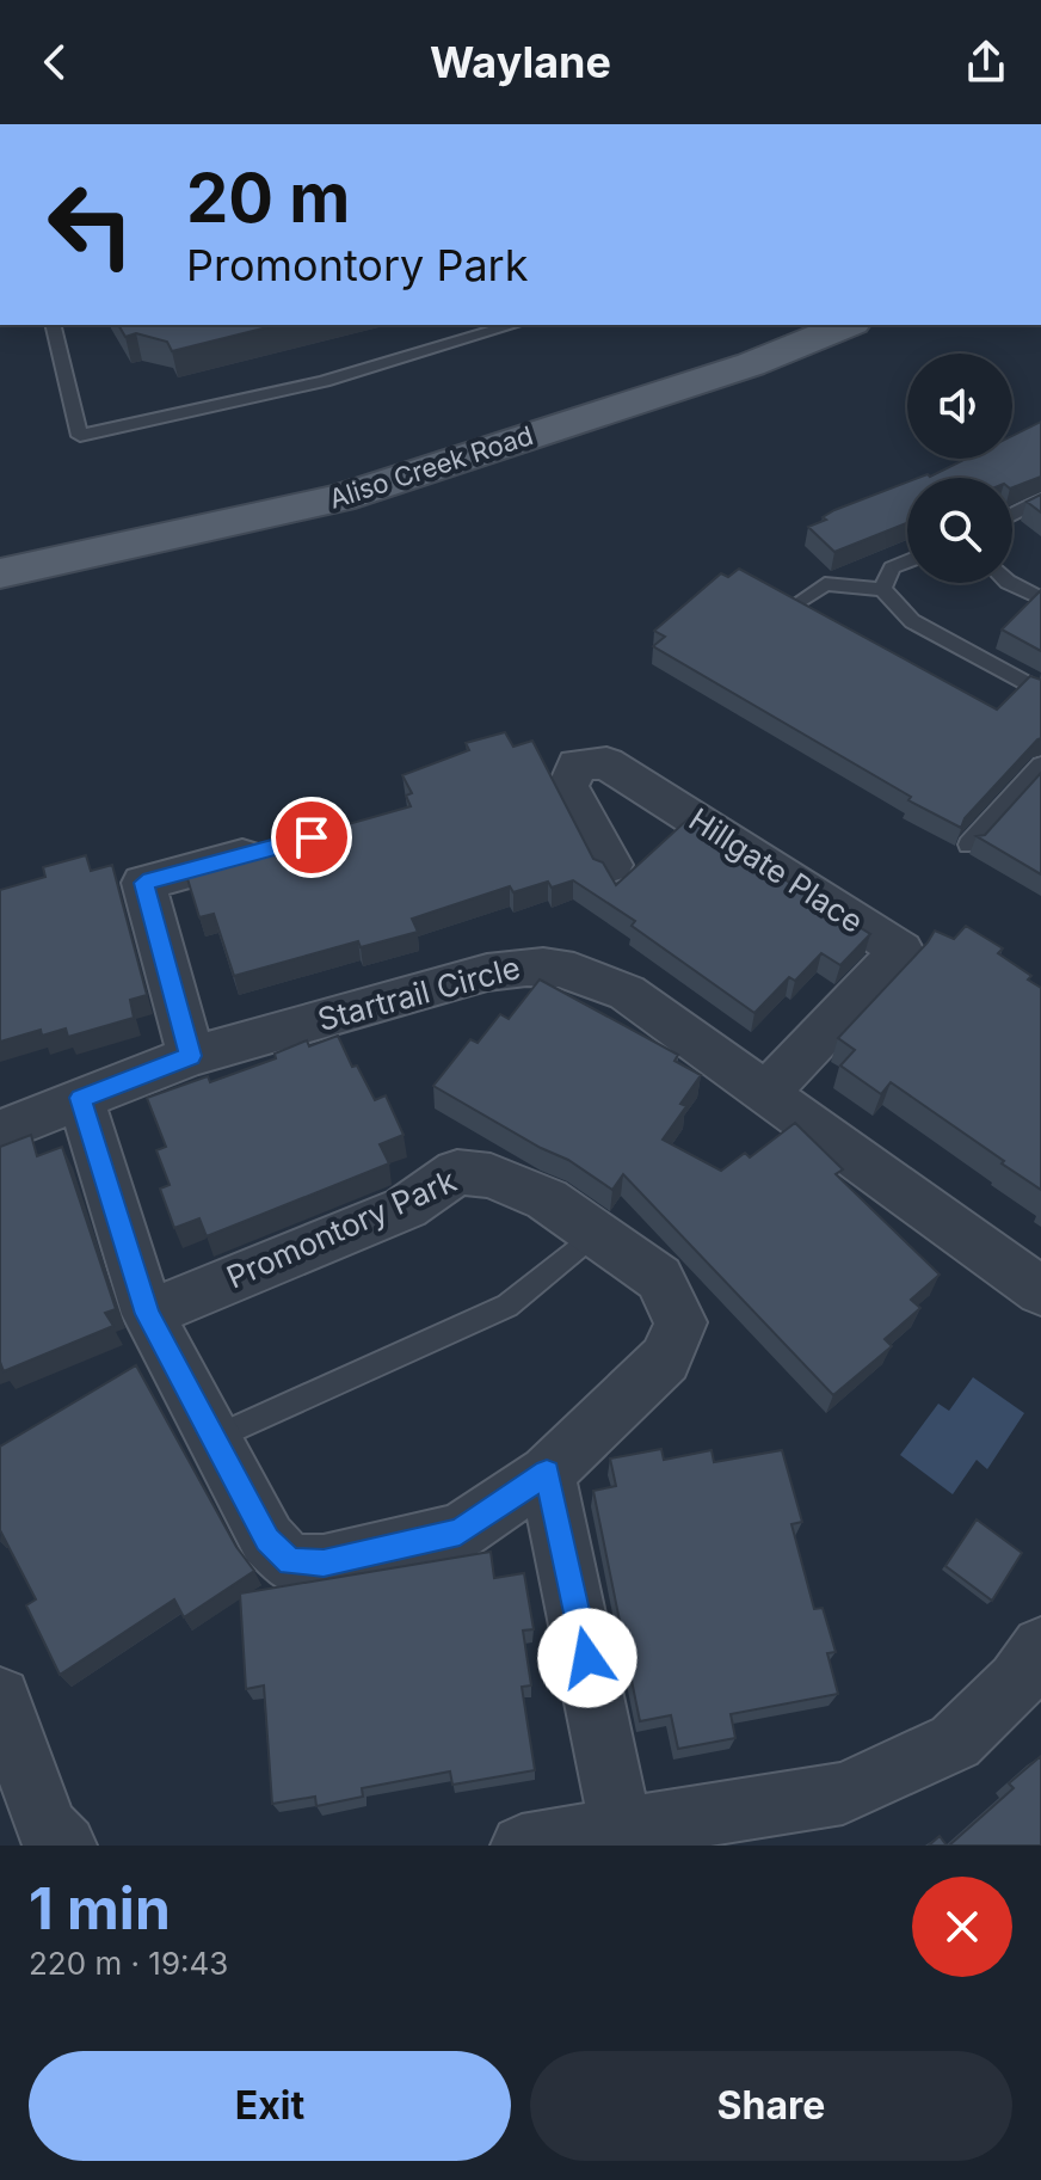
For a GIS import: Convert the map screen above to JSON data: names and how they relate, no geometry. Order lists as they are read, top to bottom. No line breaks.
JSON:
{"streets":{"main road":["Aliso Creek Road"],"street":["Hillgate Place","Startrail Circle","Promontory Park"]},"crossings":[["Hillgate Place","Startrail Circle"],["Startrail Circle","Promontory Park"]],"page":{"header":"Waylane","turn":["20 m","Promontory Park"],"heading":["1 min","220 m · 19:43"],"buttons":["Exit","Share"]}}
